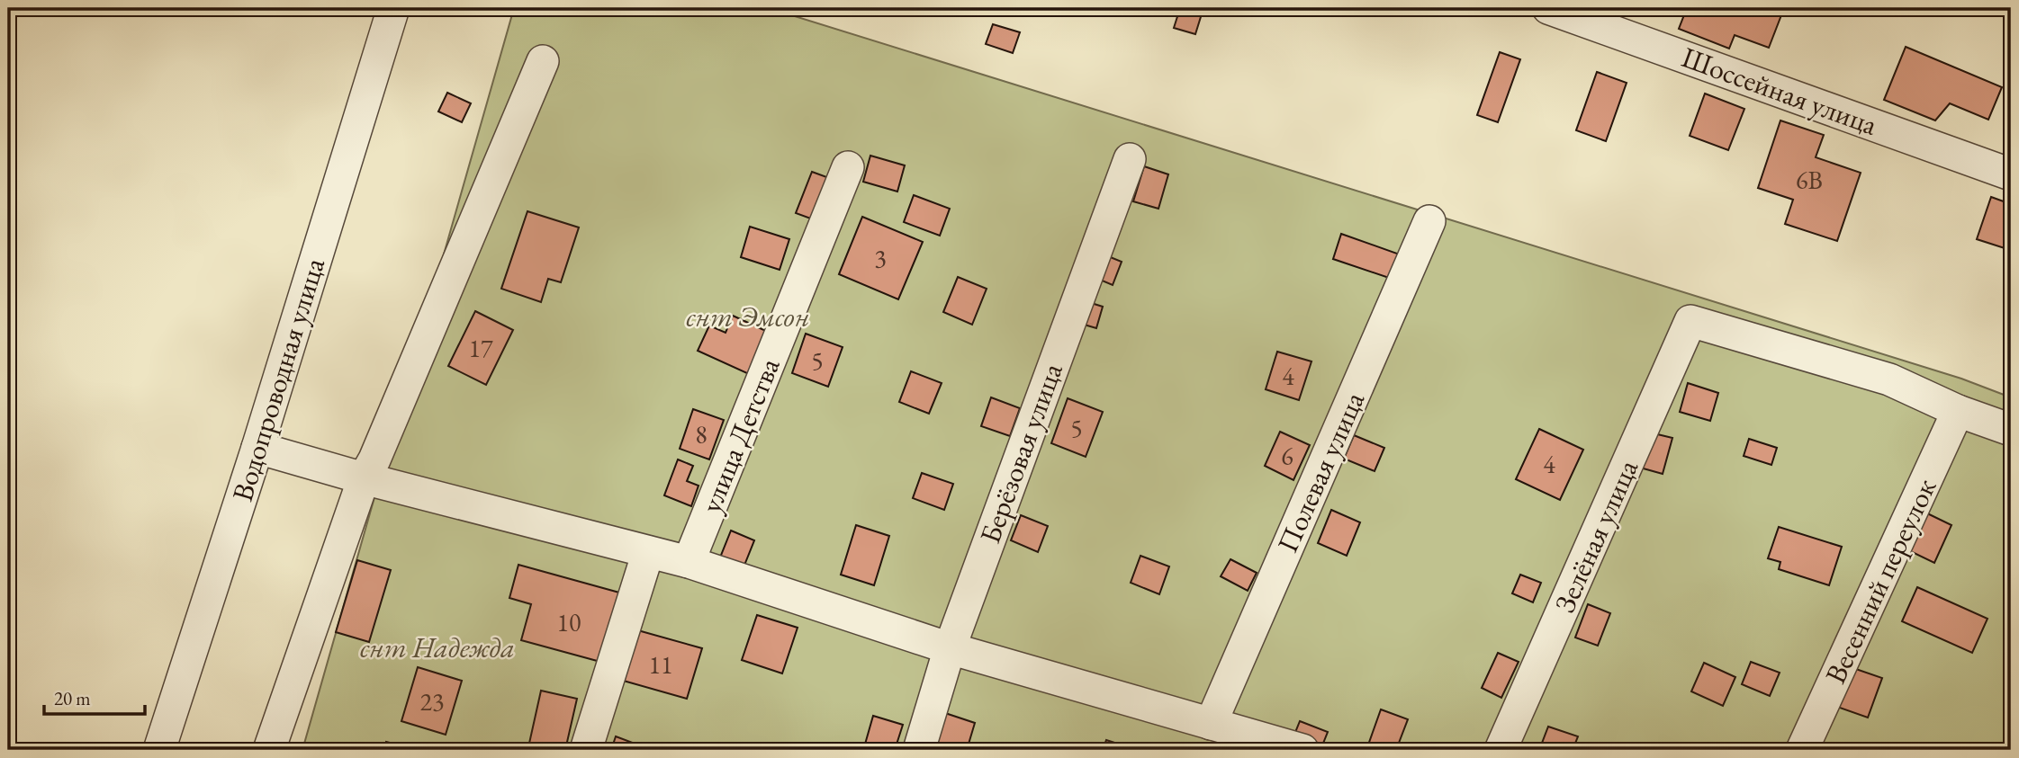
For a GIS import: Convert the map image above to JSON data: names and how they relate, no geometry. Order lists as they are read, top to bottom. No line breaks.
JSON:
{"streets":{"street":["Шоссейная улица","Водопроводная улица","улица Детства","Берёзовая улица","Полевая улица","Зелёная улица","Весенний переулок"]},"crossings":[["Зелёная улица","Весенний переулок"]],"parks":["снт Эмсон","снт Надежда"],"house_numbers":["6В","3","17","5","4","5","8","6","4","10","11","23"],"scale_bar":"20 m"}
